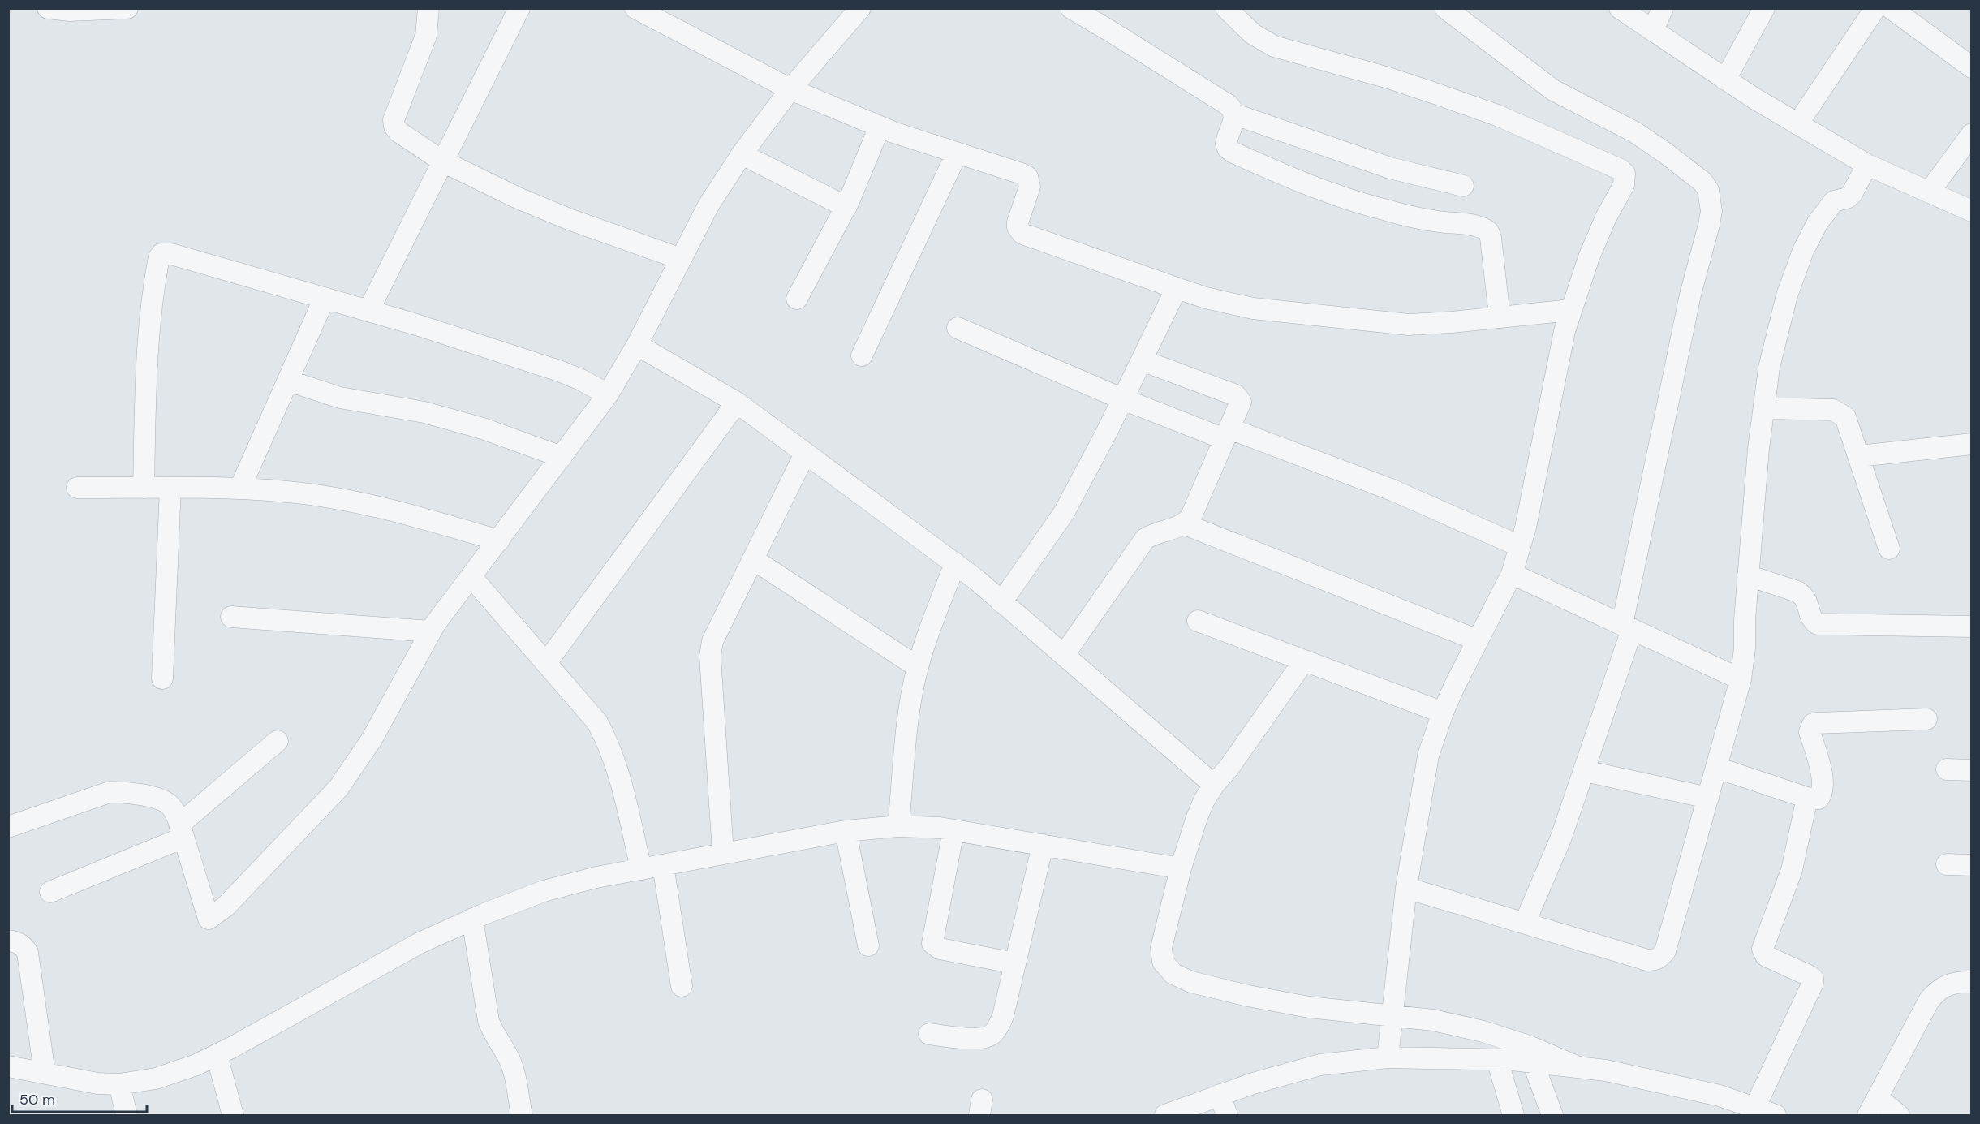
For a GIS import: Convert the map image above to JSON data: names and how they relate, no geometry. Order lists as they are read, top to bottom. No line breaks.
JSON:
{"scale_bar":"50 m"}
